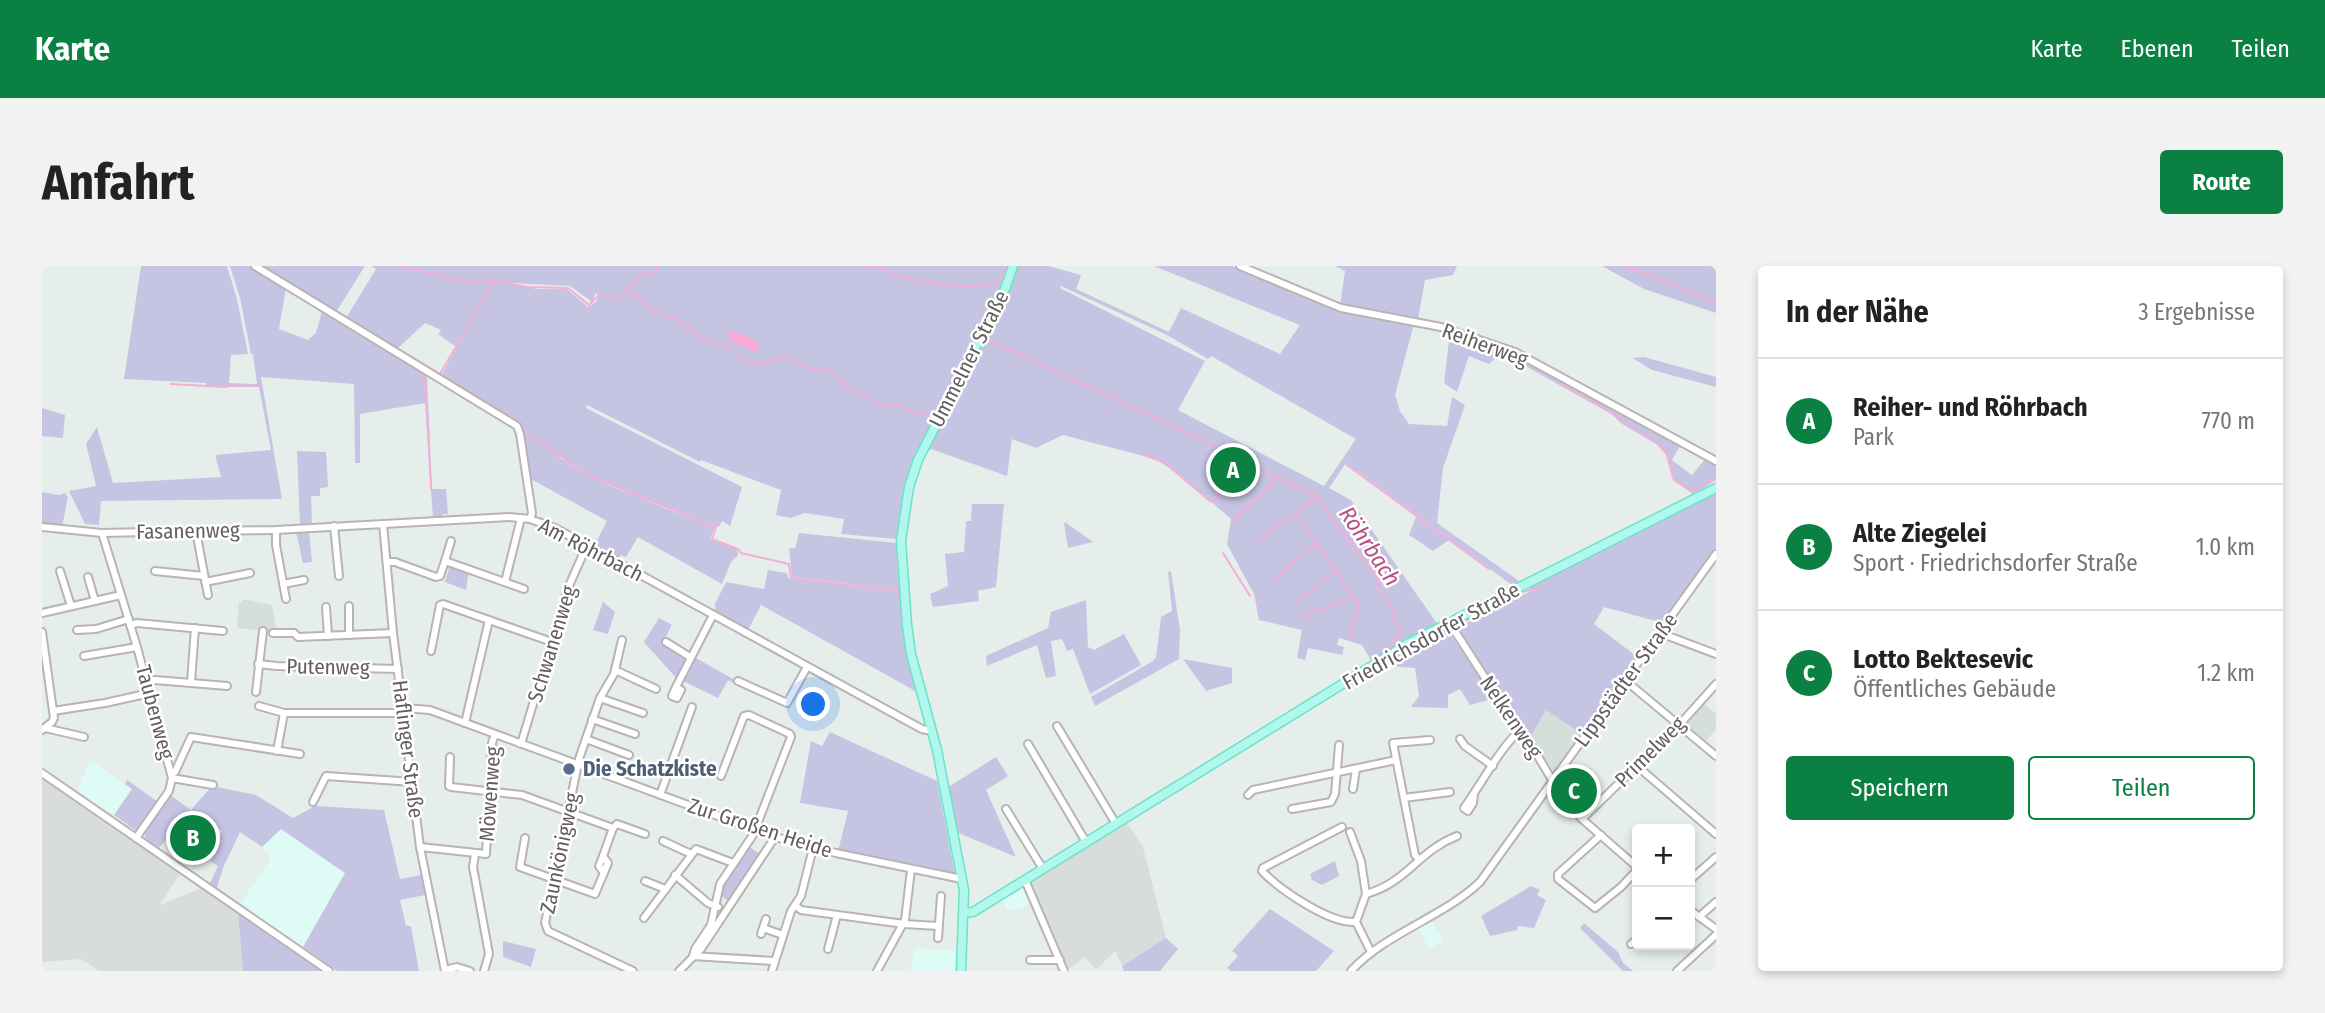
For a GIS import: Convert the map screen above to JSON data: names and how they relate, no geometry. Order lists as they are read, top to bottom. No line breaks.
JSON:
{"streets":{"main road":["Ummelner Straße","Friedrichsdorfer Straße"],"street":["Reiherweg","Fasanenweg","Am Röhrbach","Schwanenweg","Putenweg","Lippstädter Straße","Taubenweg","Nelkenweg","Haflinger Straße","Primelweg","Möwenweg","Zur Großen Heide","Zaunkönigweg"]},"crossings":[["Ummelner Straße","Am Röhrbach"],["Ummelner Straße","Friedrichsdorfer Straße"],["Ummelner Straße","Zur Großen Heide"],["Fasanenweg","Am Röhrbach"],["Fasanenweg","Taubenweg"],["Fasanenweg","Haflinger Straße"],["Am Röhrbach","Schwanenweg"],["Friedrichsdorfer Straße","Nelkenweg"],["Schwanenweg","Zur Großen Heide"],["Putenweg","Haflinger Straße"],["Lippstädter Straße","Nelkenweg"],["Nelkenweg","Primelweg"],["Haflinger Straße","Zur Großen Heide"],["Möwenweg","Zur Großen Heide"],["Zur Großen Heide","Zaunkönigweg"]],"water":["Röhrbach"],"places":["Die Schatzkiste"],"page":{"header":"Karte","nav":["Karte","Ebenen","Teilen"],"buttons":["Route",["Speichern","Teilen"]],"title":"Anfahrt","heading":["In der Nähe","3 Ergebnisse"],"list":[{"mark":"A","name":"Reiher- und Röhrbach","note":"Park","value":"770 m"},{"mark":"B","name":"Alte Ziegelei","note":"Sport · Friedrichsdorfer Straße","value":"1.0 km"},{"mark":"C","name":"Lotto Bektesevic","note":"Öffentliches Gebäude","value":"1.2 km"}],"pins":["A","C","B"],"map_buttons":["+","−"]}}
